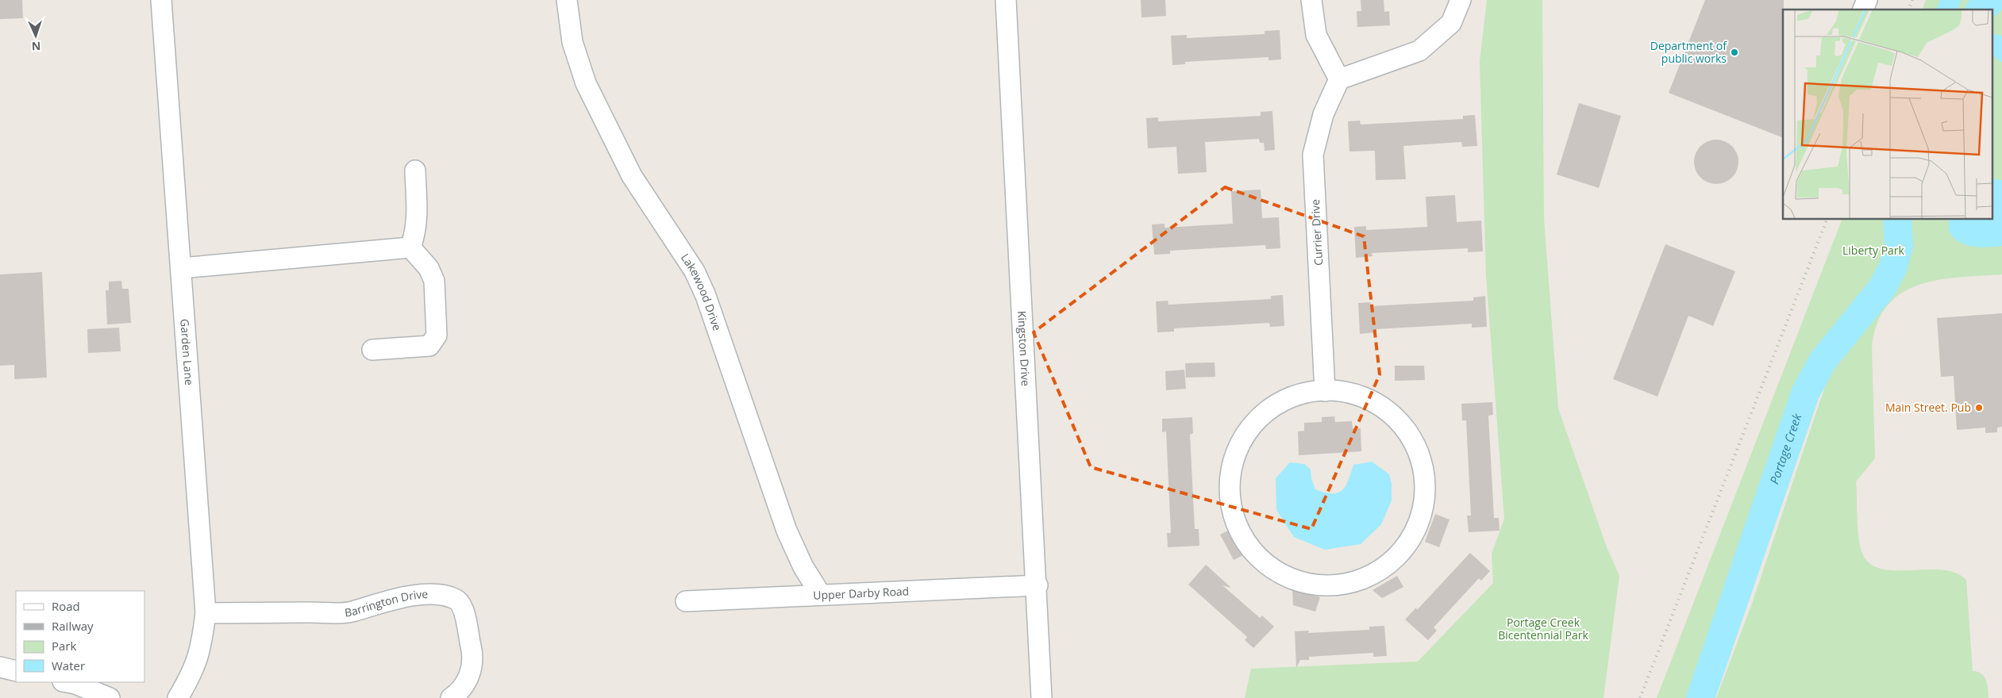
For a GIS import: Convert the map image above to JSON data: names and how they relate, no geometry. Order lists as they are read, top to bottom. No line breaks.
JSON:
{"streets":{"street":["Currier Drive","Lakewood Drive","Kingston Drive","Garden Lane","Upper Darby Road","Barrington Drive"]},"crossings":[["Lakewood Drive","Upper Darby Road"],["Kingston Drive","Upper Darby Road"],["Garden Lane","Barrington Drive"]],"water":["Portage Creek"],"parks":["Liberty Park","Portage Creek Bicentennial Park"],"places":["Department of public works","Main Street. Pub"],"legend":["Road","Railway","Park","Water"],"north":"bottom"}
